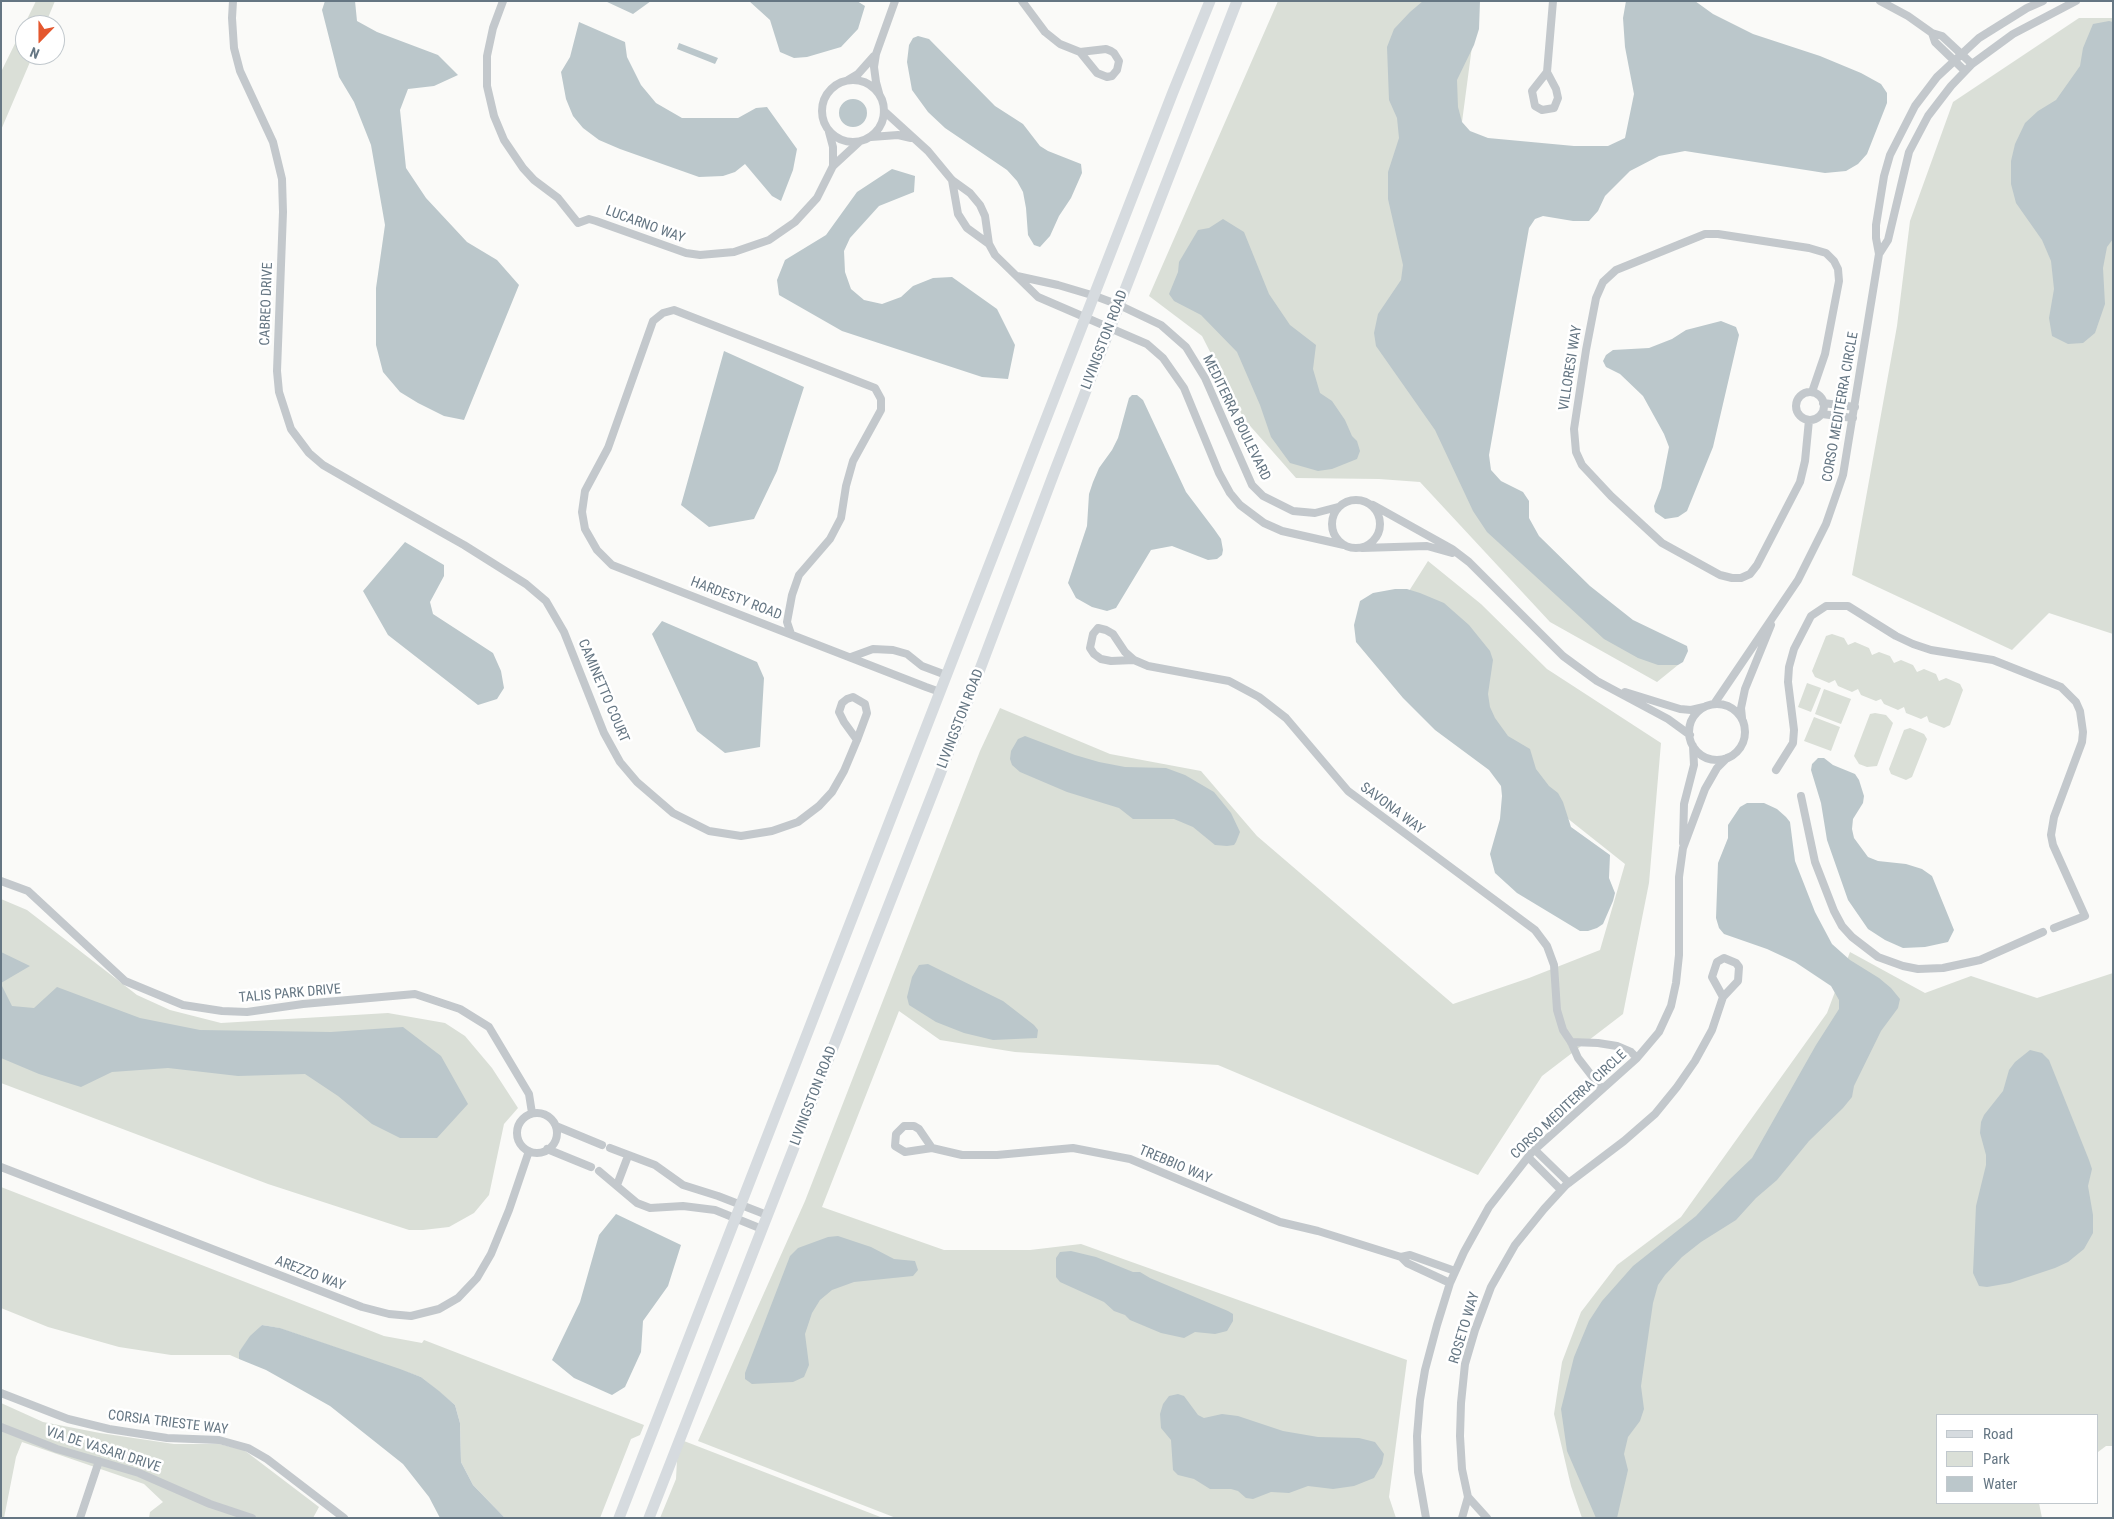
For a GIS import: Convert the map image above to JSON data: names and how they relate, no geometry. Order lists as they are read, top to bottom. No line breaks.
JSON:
{"streets":{"main road":["LIVINGSTON ROAD"],"street":["LUCARNO WAY","CABREO DRIVE","VILLORESI WAY","CORSO MEDITERRA CIRCLE","MEDITERRA BOULEVARD","HARDESTY ROAD","CAMINETTO COURT","SAVONA WAY","TALIS PARK DRIVE","TREBBIO WAY","AREZZO WAY","ROSETO WAY","CORSIA TRIESTE WAY","VIA DE VASARI DRIVE"]},"crossings":[["CABREO DRIVE","CAMINETTO COURT"],["LIVINGSTON ROAD","MEDITERRA BOULEVARD"],["LIVINGSTON ROAD","HARDESTY ROAD"],["CORSO MEDITERRA CIRCLE","SAVONA WAY"],["CORSO MEDITERRA CIRCLE","TREBBIO WAY"],["TALIS PARK DRIVE","AREZZO WAY"]],"legend":["Road","Park","Water"],"north":"bottom"}
